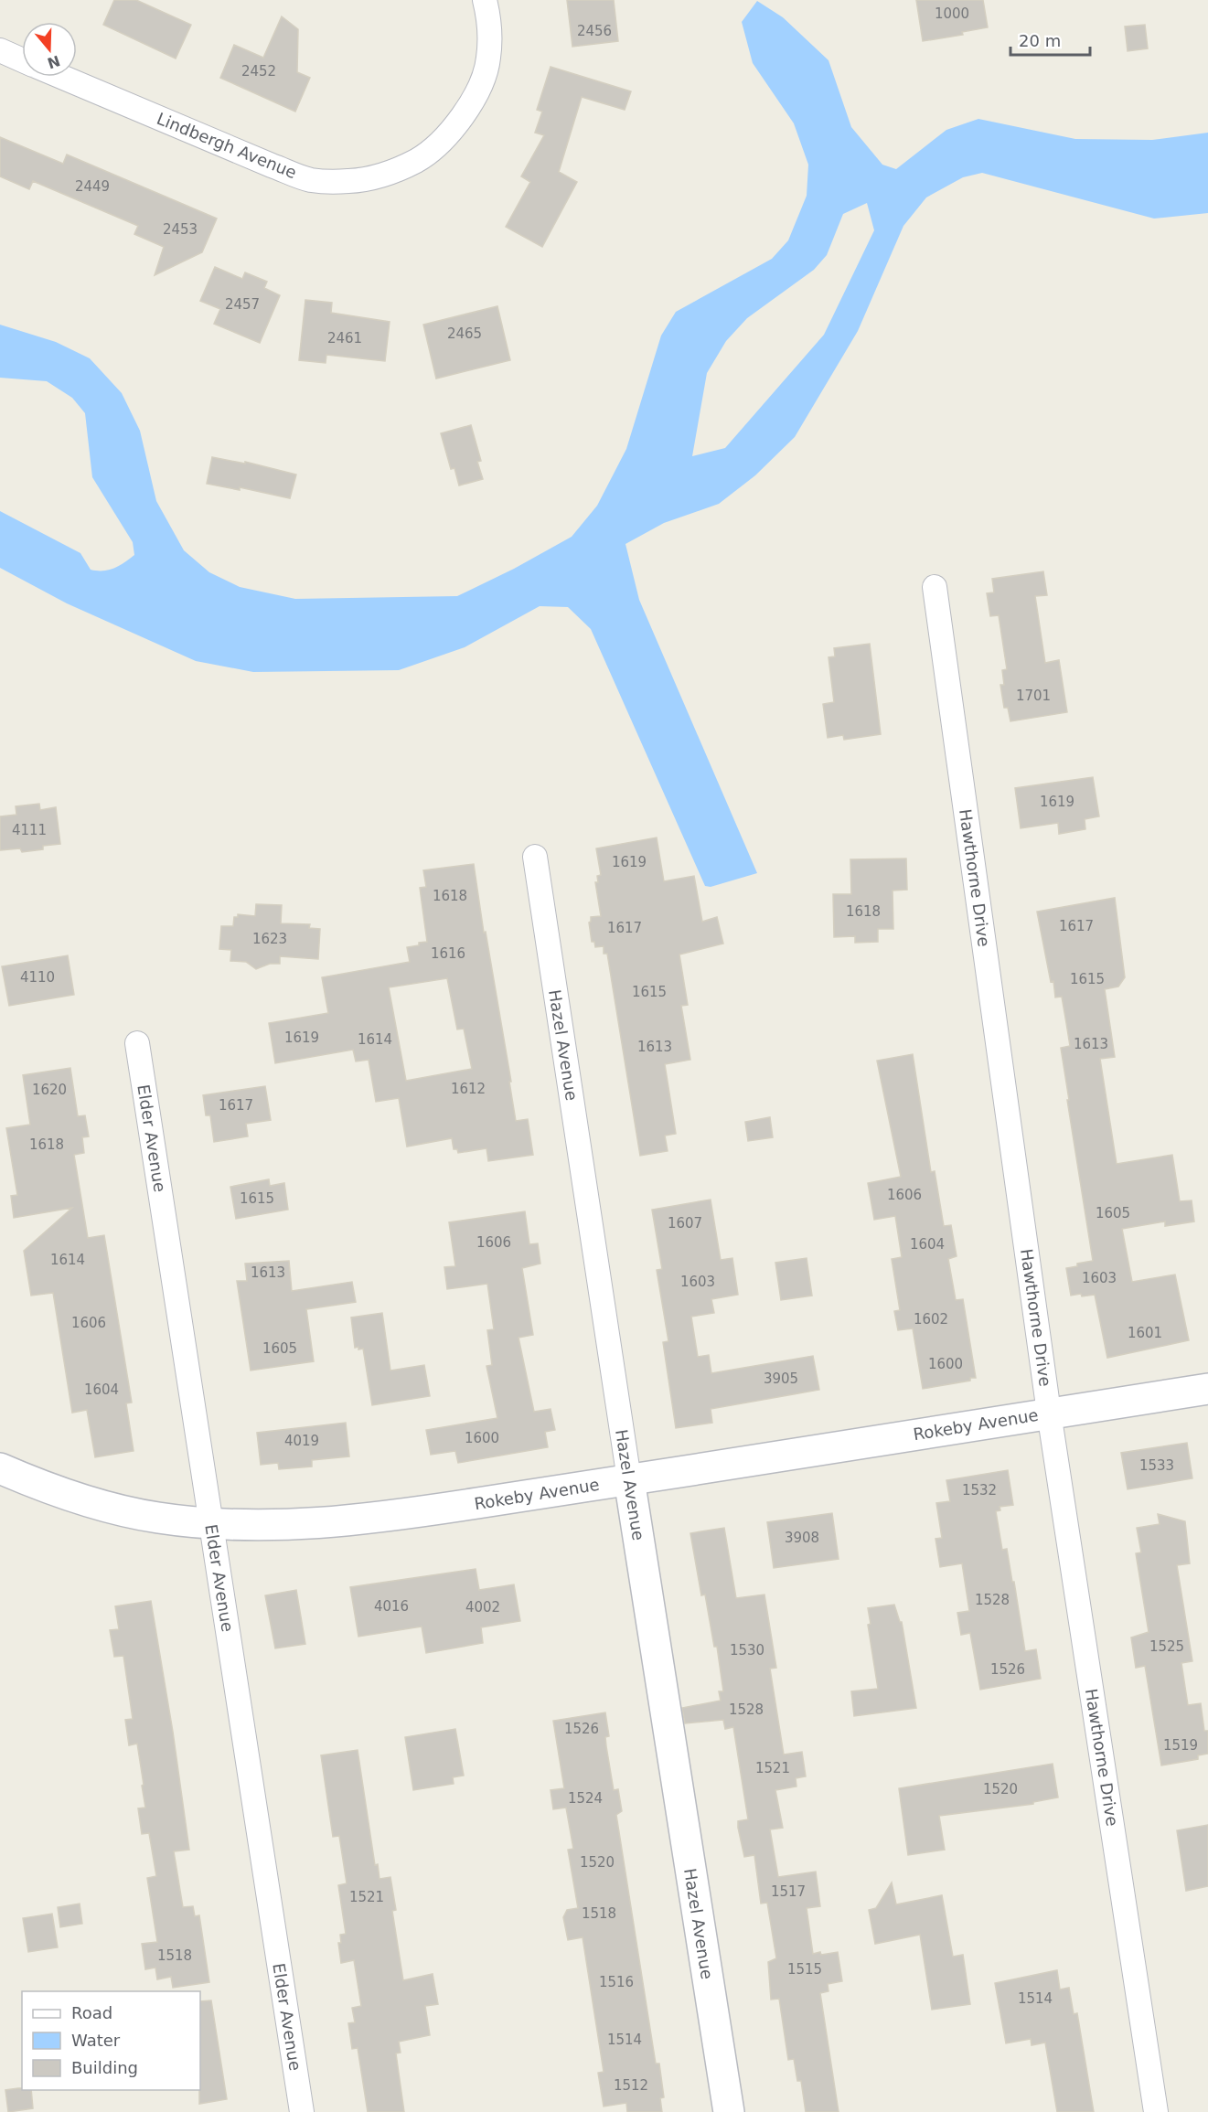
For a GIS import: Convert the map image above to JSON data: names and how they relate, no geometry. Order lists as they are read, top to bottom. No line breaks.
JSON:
{"streets":{"street":["Lindbergh Avenue","Hawthorne Drive","Hazel Avenue","Elder Avenue","Rokeby Avenue"]},"crossings":[["Hawthorne Drive","Rokeby Avenue"],["Hazel Avenue","Rokeby Avenue"],["Elder Avenue","Rokeby Avenue"]],"house_numbers":["1000","2456","2452","2449","2453","2457","2465","2461","1701","1619","4111","1619","1618","1618","1617","1617","1623","1616","4110","1615","1615","1619","1614","1613","1613","1612","1620","1617","1618","1606","1615","1605","1607","1606","1604","1614","1613","1603","1603","1602","1606","1601","1605","1600","3905","1604","1600","4019","1533","1532","3908","1528","4016","4002","1525","1530","1526","1528","1526","1519","1521","1520","1524","1520","1517","1521","1518","1518","1515","1516","1514","1514","1512"],"legend":["Road","Water","Building"],"scale_bar":"20 m","north":"bottom"}
